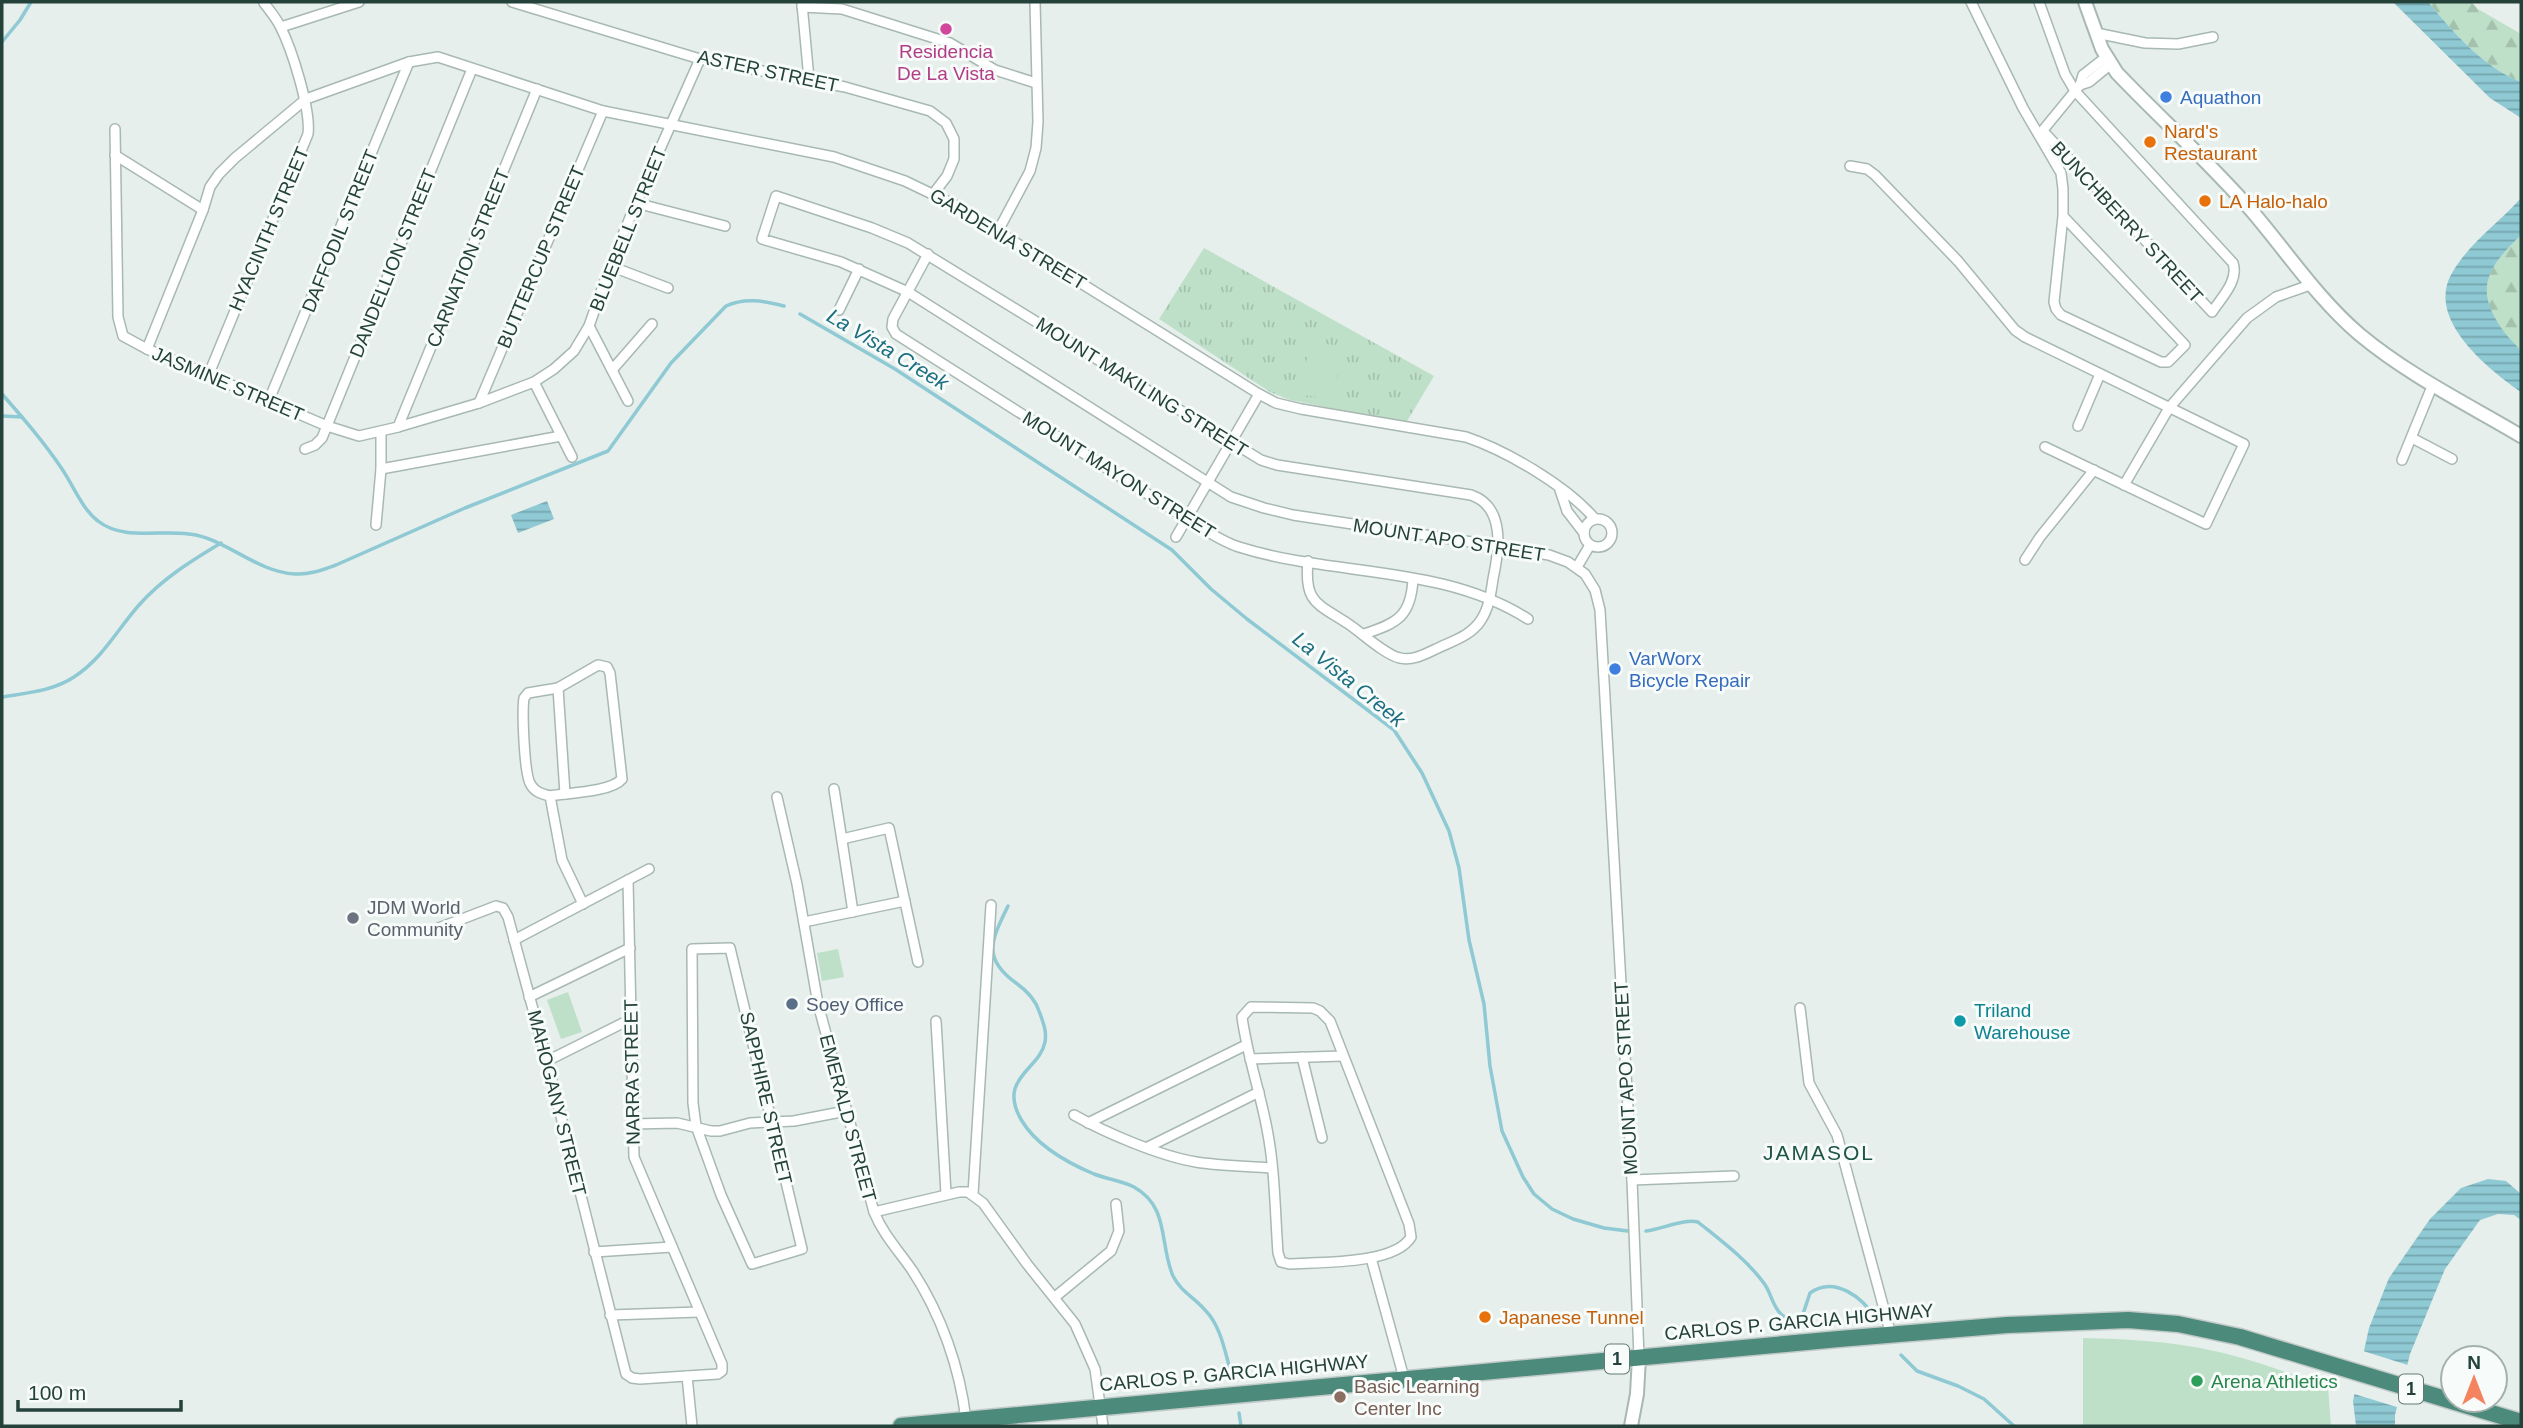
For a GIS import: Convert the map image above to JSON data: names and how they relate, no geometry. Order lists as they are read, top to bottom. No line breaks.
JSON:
{"streets":{"highway":["CARLOS P. GARCIA HIGHWAY","1"],"street":["ASTER STREET","BUNCHBERRY STREET","HYACINTH STREET","BLUEBELL STREET","DAFFODIL STREET","GARDENIA STREET","BUTTERCUP STREET","CARNATION STREET","DANDELLION STREET","JASMINE STREET","MOUNT MAKILING STREET","MOUNT MAYON STREET","MOUNT APO STREET","NARRA STREET","SAPPHIRE STREET","MAHOGANY STREET","EMERALD STREET"]},"crossings":[["ASTER STREET","BLUEBELL STREET"],["ASTER STREET","GARDENIA STREET"],["HYACINTH STREET","GARDENIA STREET"],["HYACINTH STREET","JASMINE STREET"],["BLUEBELL STREET","GARDENIA STREET"],["BLUEBELL STREET","JASMINE STREET"],["DAFFODIL STREET","GARDENIA STREET"],["DAFFODIL STREET","JASMINE STREET"],["GARDENIA STREET","BUTTERCUP STREET"],["GARDENIA STREET","CARNATION STREET"],["GARDENIA STREET","DANDELLION STREET"],["BUTTERCUP STREET","JASMINE STREET"],["CARNATION STREET","JASMINE STREET"],["DANDELLION STREET","JASMINE STREET"],["MOUNT MAKILING STREET","MOUNT APO STREET"],["MOUNT MAYON STREET","MOUNT APO STREET"],["MOUNT APO STREET","CARLOS P. GARCIA HIGHWAY"],["NARRA STREET","MAHOGANY STREET"],["EMERALD STREET","CARLOS P. GARCIA HIGHWAY"]],"districts":["JAMASOL"],"water":["La Vista Creek"],"places":["Residencia De La Vista","Aquathon","Nard's Restaurant","LA Halo-halo","VarWorx Bicycle Repair","JDM World Community","Soey Office","Triland Warehouse","Japanese Tunnel","Arena Athletics","Basic Learning Center Inc"],"scale_bar":"100 m","north":"top"}
